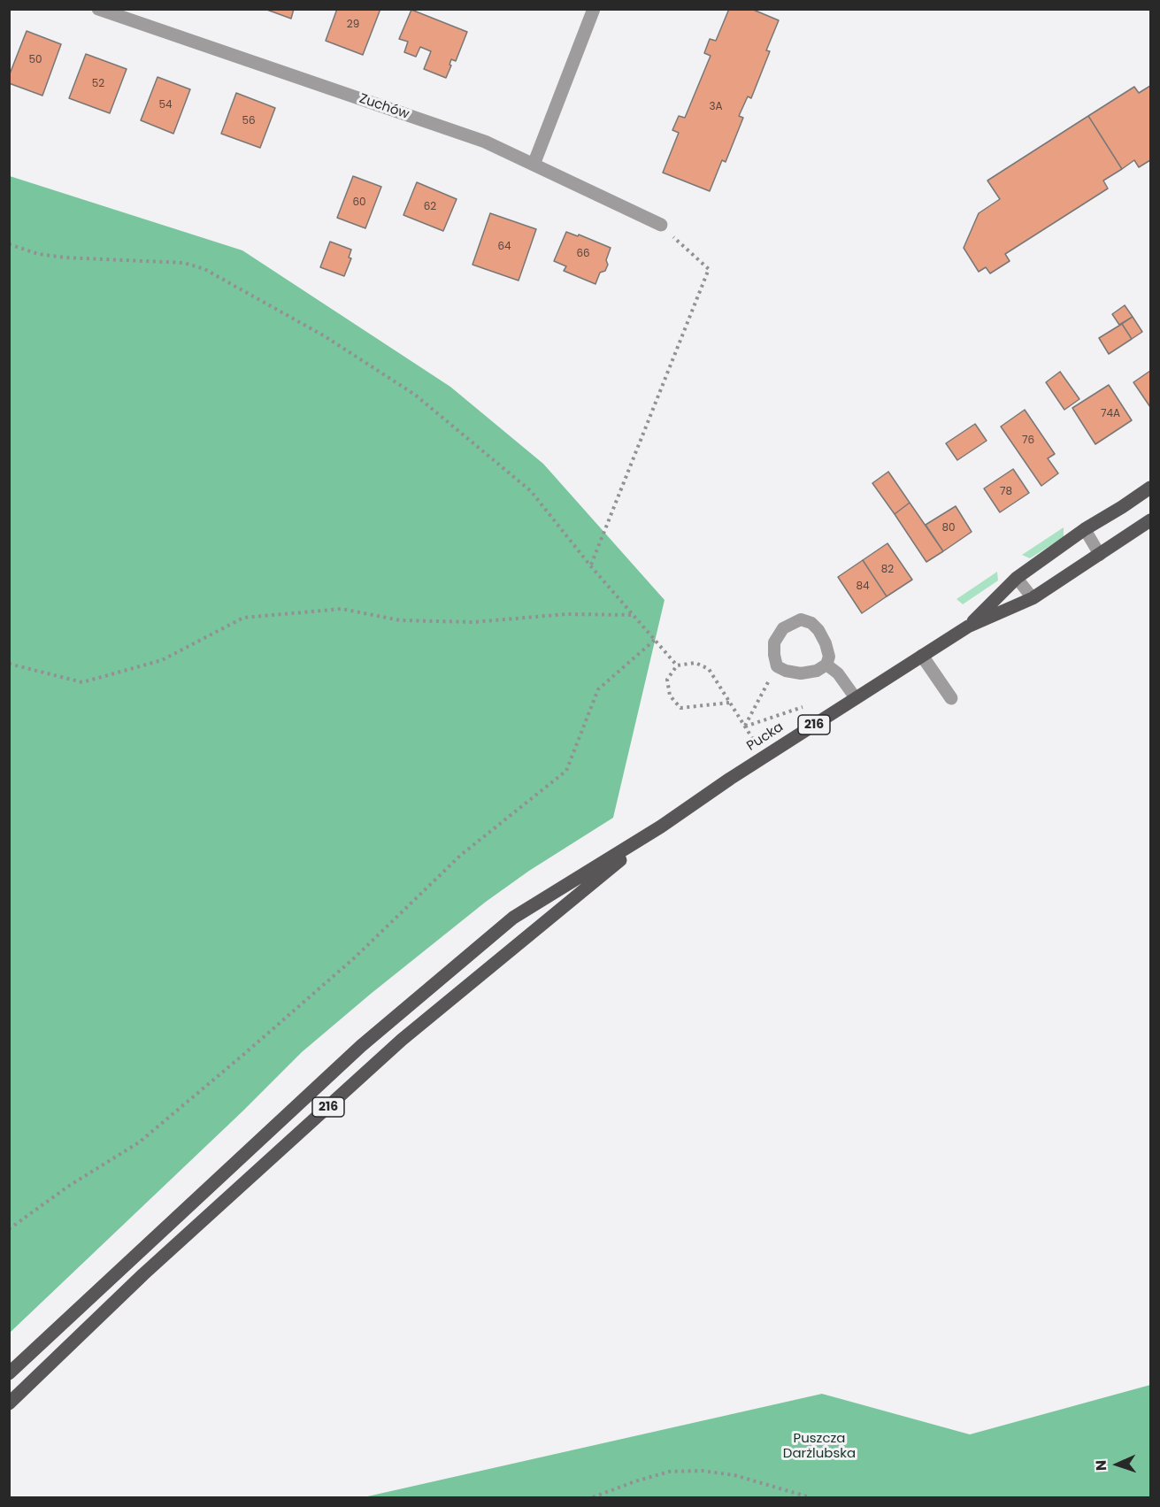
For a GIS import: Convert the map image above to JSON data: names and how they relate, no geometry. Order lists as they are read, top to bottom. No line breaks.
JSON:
{"streets":{"main road":["216","Pucka"],"street":["Zuchów"]},"crossings":[["216","Pucka"]],"parks":["Puszcza Darżlubska"],"house_numbers":["29","50","52","54","3A","56","60","62","64","66","74A","76","78","80","82","84"],"north":"left"}
